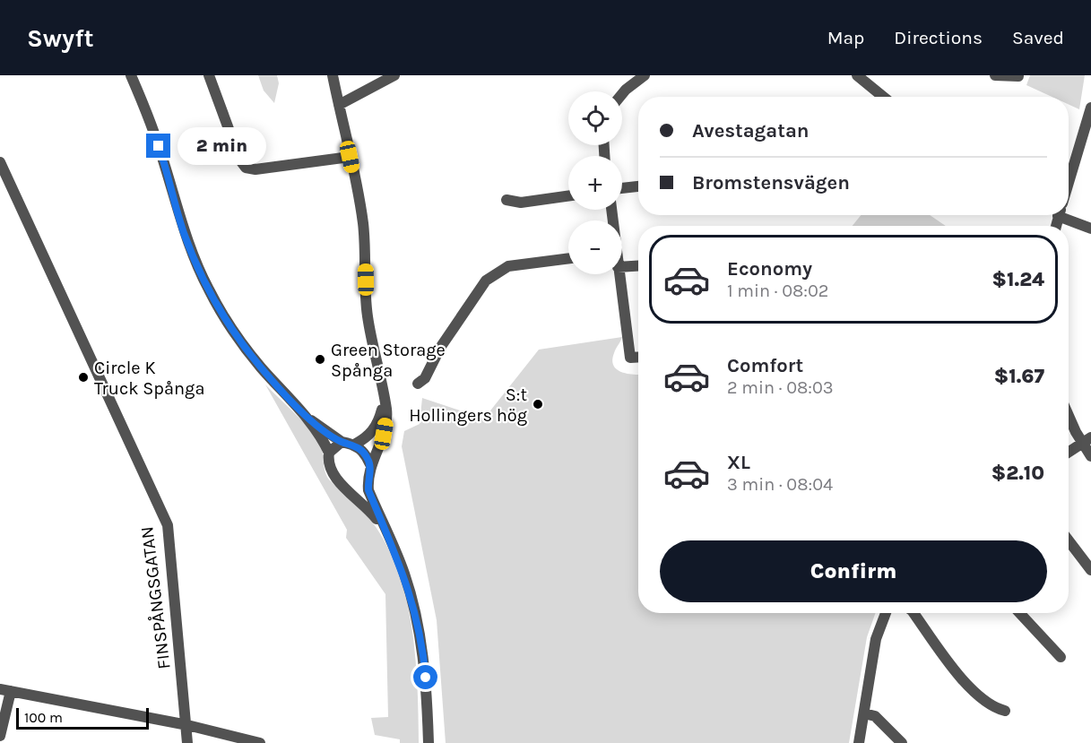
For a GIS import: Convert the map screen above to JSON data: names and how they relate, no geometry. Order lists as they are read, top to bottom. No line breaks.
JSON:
{"streets":{"street":["FINSPÅNGSGATAN"]},"places":["Green Storage Spånga","Circle K Truck Spånga","S:t Hollingers hög"],"scale_bar":"100 m","page":{"header":"Swyft","nav":["Map","Directions","Saved"],"map_buttons":["+","−"],"banner":["Avestagatan","Bromstensvägen"],"bubble":"2 min","list":[{"name":"Economy","note":"1 min · 08:02","value":"$1.24"},{"name":"Comfort","note":"2 min · 08:03","value":"$1.67"},{"name":"XL","note":"3 min · 08:04","value":"$2.10"}],"buttons":"Confirm","scale":"100 m"}}
